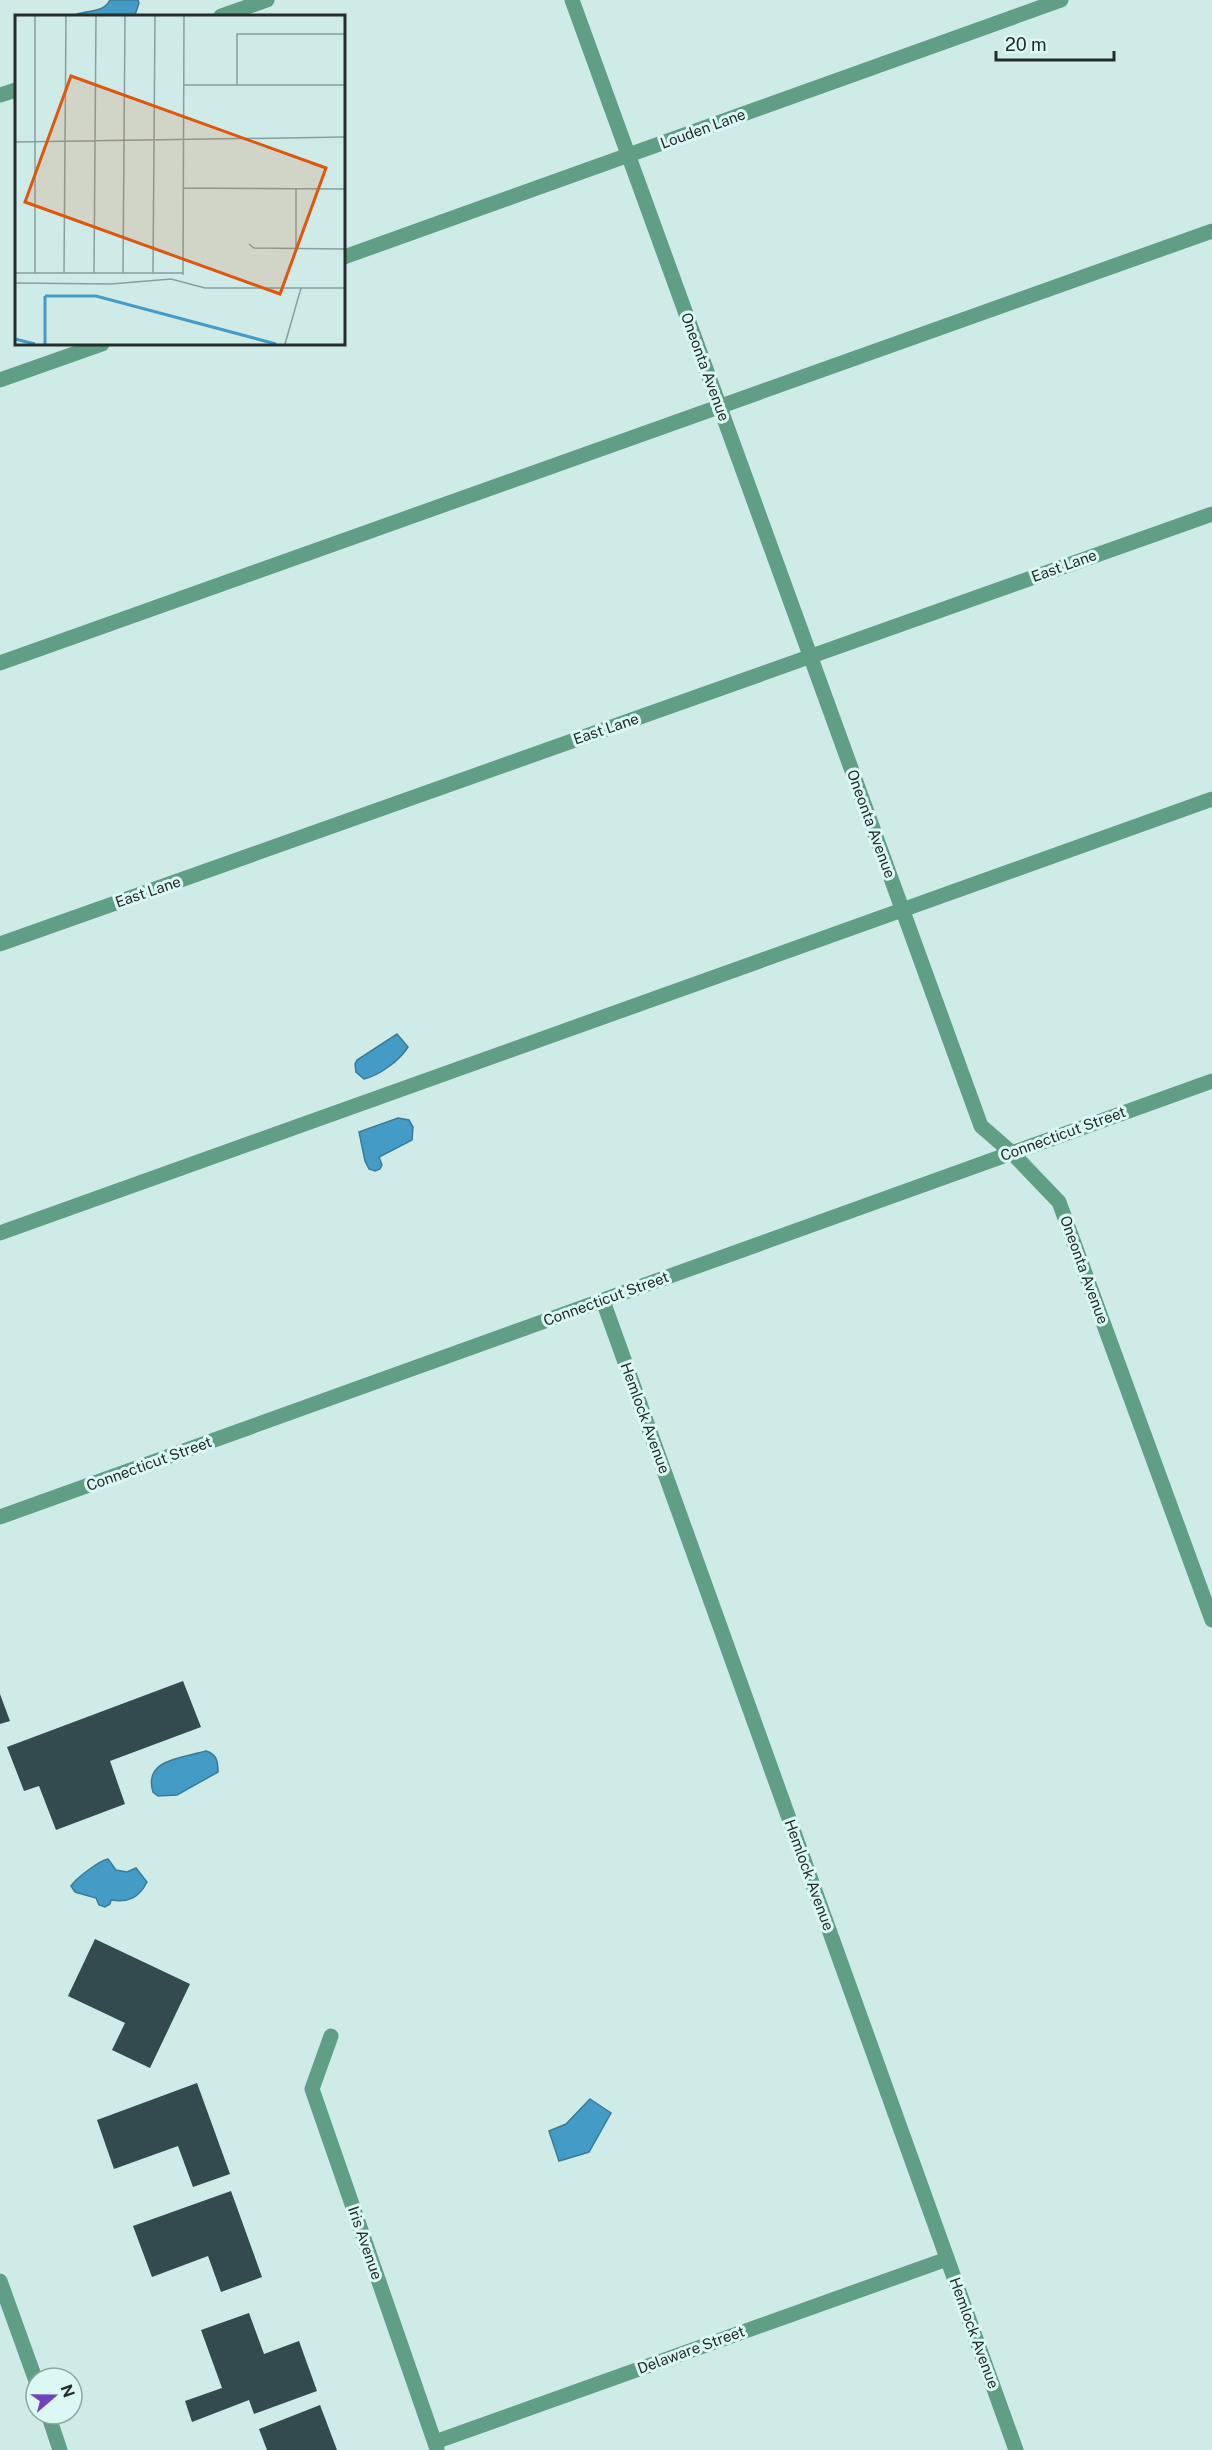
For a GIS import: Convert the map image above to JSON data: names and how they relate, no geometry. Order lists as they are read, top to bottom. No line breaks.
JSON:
{"streets":{"street":["Louden Lane","Oneonta Avenue","East Lane","Connecticut Street","Hemlock Avenue","Iris Avenue","Delaware Street"]},"crossings":[["Louden Lane","Oneonta Avenue"],["Oneonta Avenue","East Lane"],["Oneonta Avenue","Connecticut Street"],["Connecticut Street","Hemlock Avenue"],["Hemlock Avenue","Delaware Street"],["Iris Avenue","Delaware Street"]],"scale_bar":"20 m","north":"right"}
